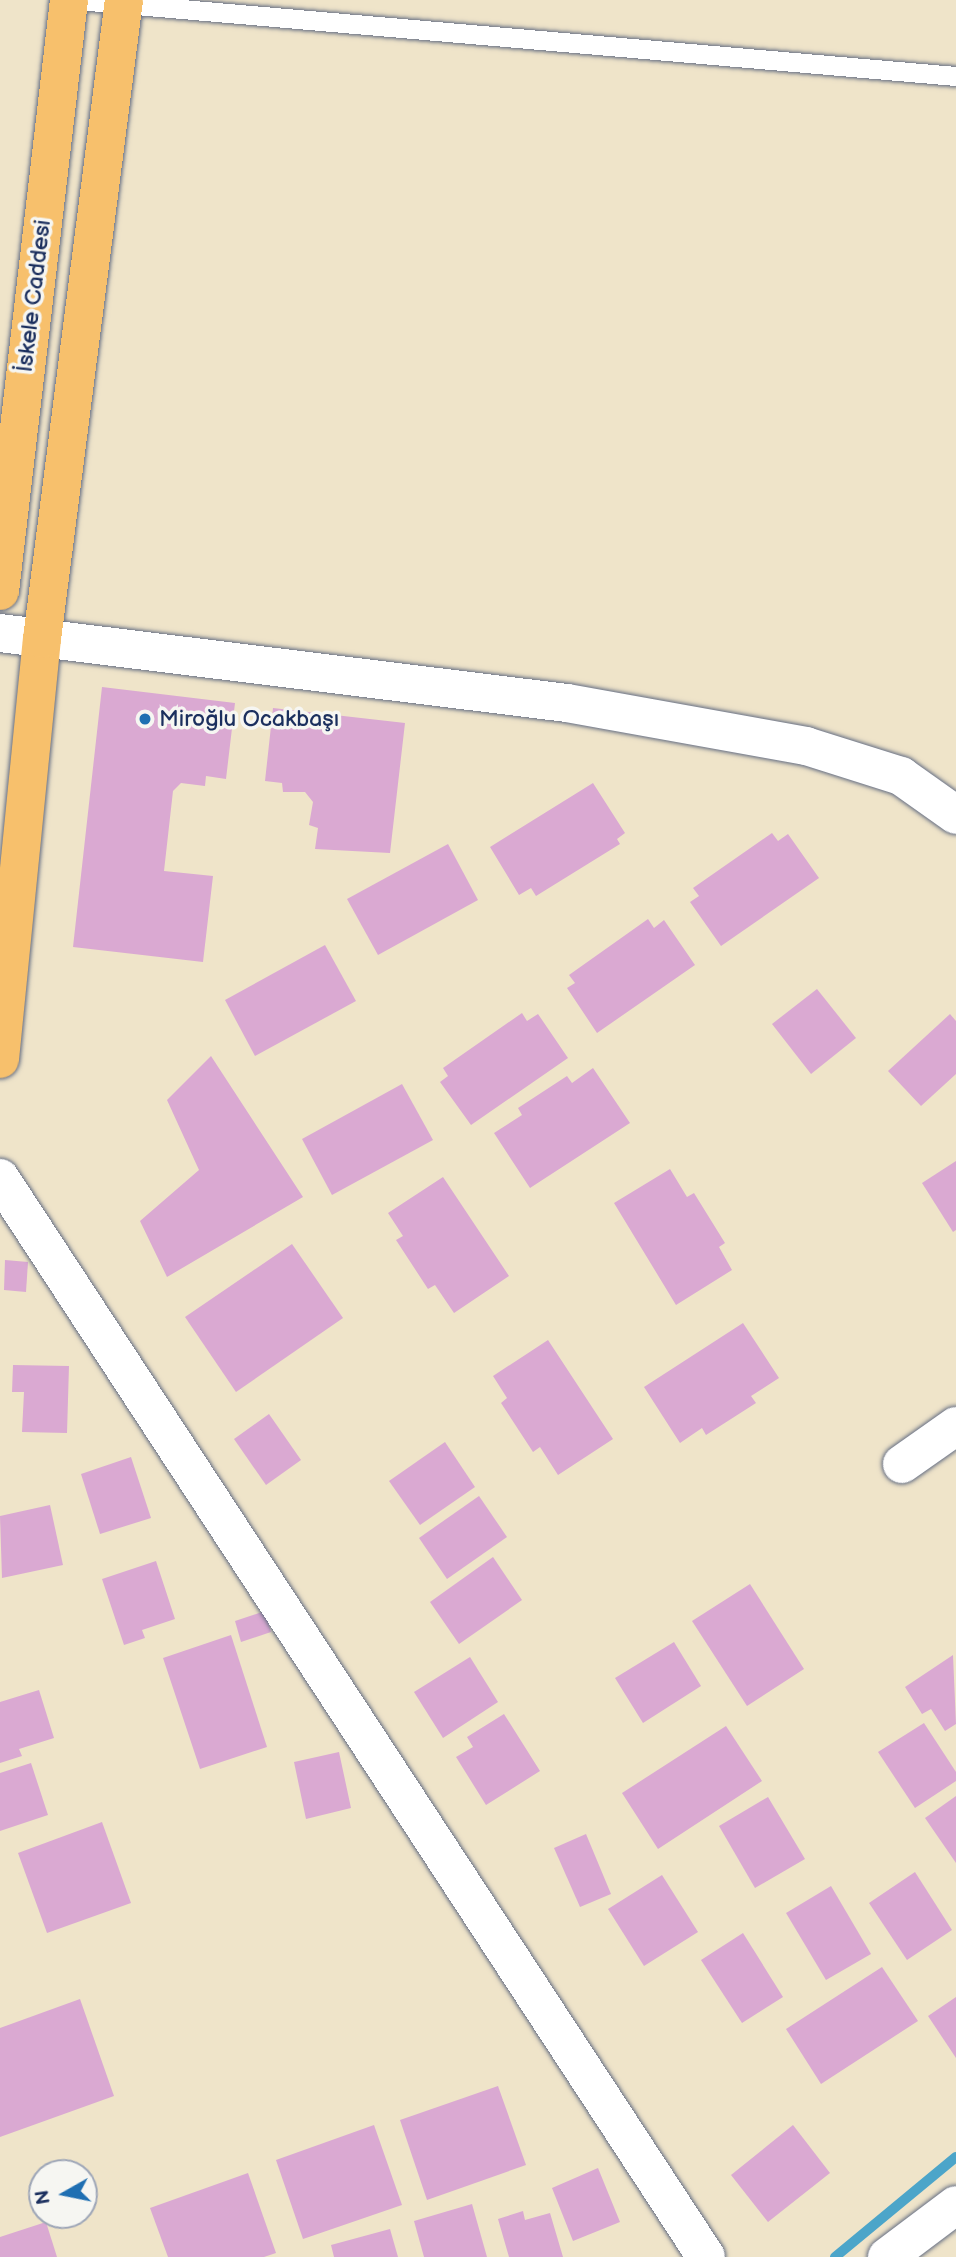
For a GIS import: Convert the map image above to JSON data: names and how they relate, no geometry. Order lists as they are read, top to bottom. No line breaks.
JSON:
{"streets":{"main road":["İskele Caddesi"]},"places":["Miroğlu Ocakbaşı"],"north":"left"}
